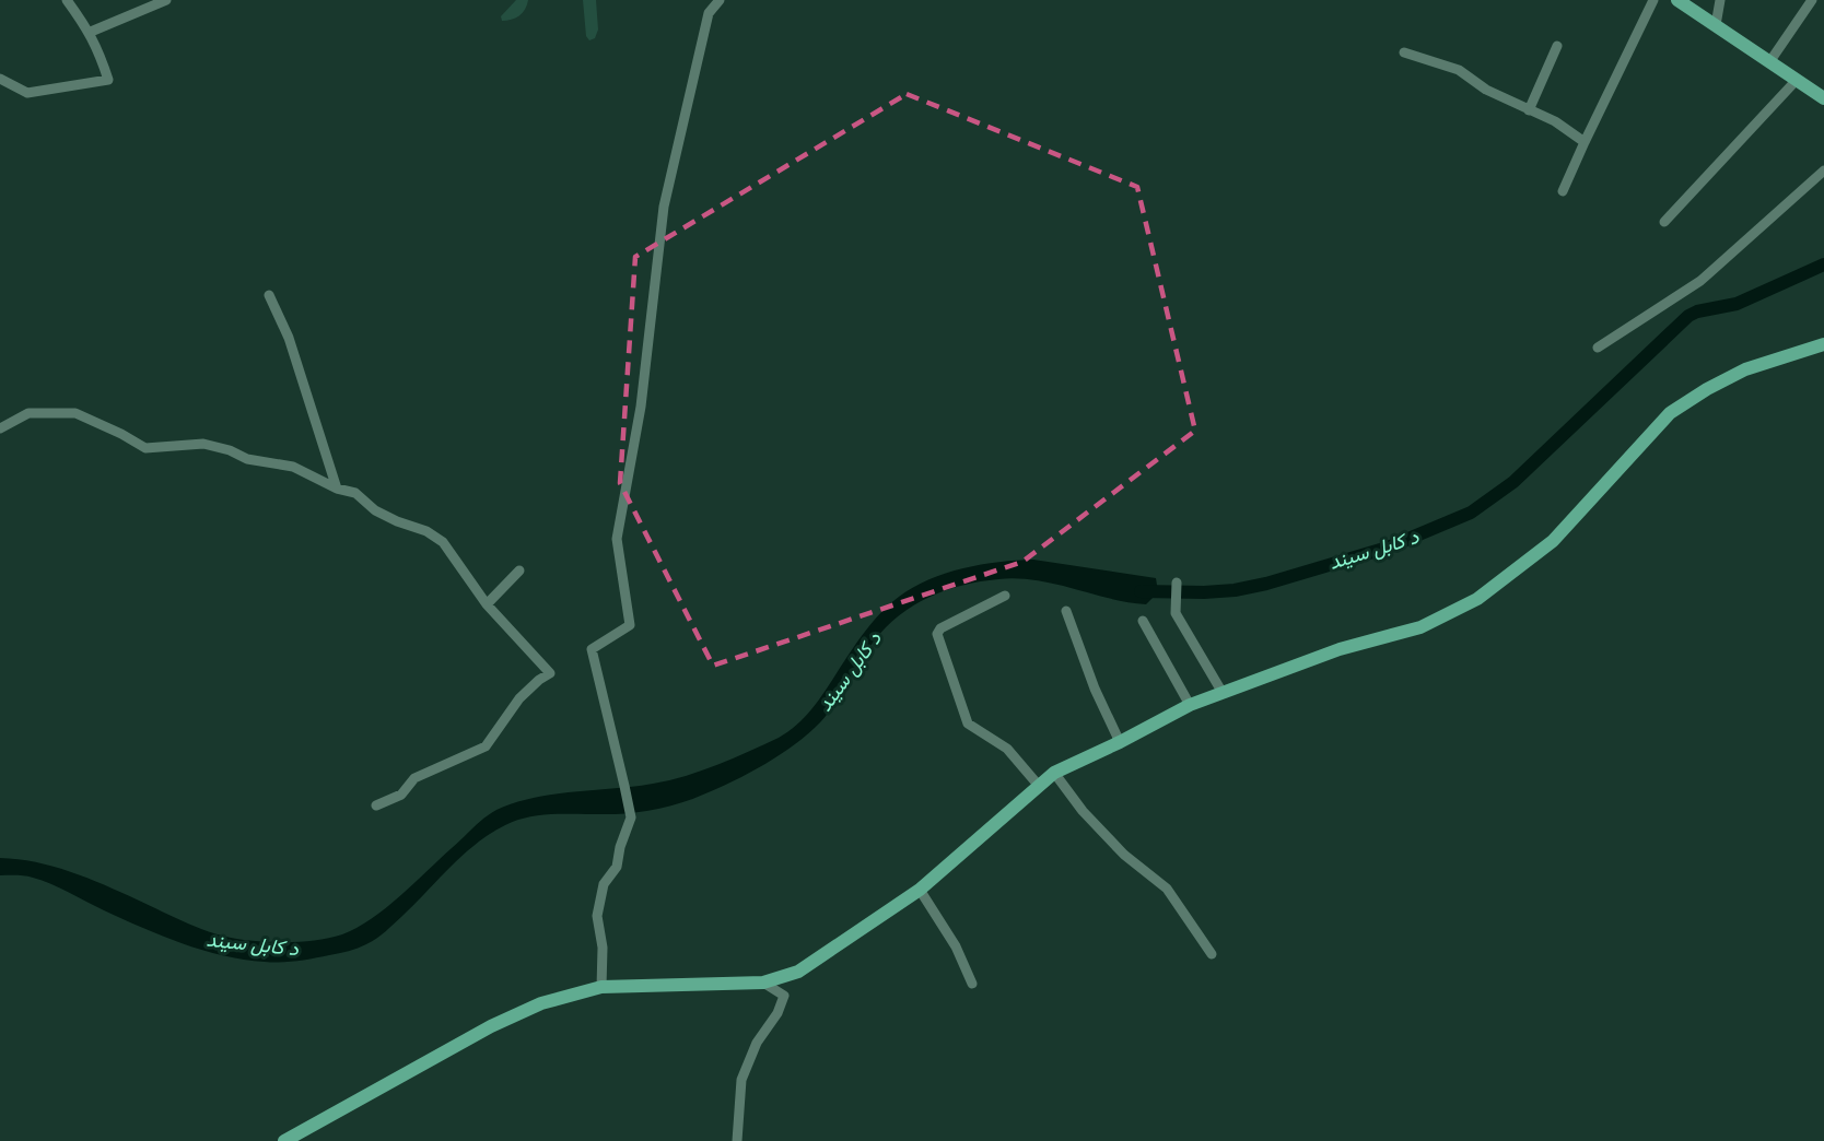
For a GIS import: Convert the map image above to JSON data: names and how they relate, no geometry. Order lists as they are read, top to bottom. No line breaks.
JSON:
{"water":["د کابل سيند"]}
